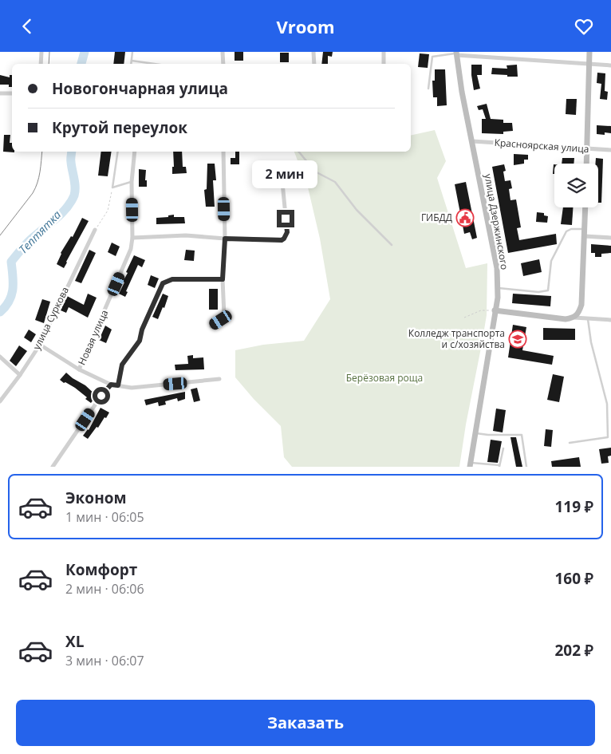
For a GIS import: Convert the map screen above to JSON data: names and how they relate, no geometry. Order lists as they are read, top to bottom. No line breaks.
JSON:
{"streets":{"main road":["улица Дзержинского"],"street":["Красноярская улица","улица Суркова","Новая улица"]},"crossings":[["Красноярская улица","улица Дзержинского"]],"water":["Тептятка"],"parks":["Берёзовая роща"],"places":{"public building":["ГИБДД"],"school or university":["Колледж транспорта и с/хозяйства"]},"page":{"header":"Vroom","banner":["Новогончарная улица","Крутой переулок"],"bubble":"2 мин","list":[{"name":"Эконом","note":"1 мин · 06:05","value":"119 ₽"},{"name":"Комфорт","note":"2 мин · 06:06","value":"160 ₽"},{"name":"XL","note":"3 мин · 06:07","value":"202 ₽"}],"buttons":"Заказать"}}
